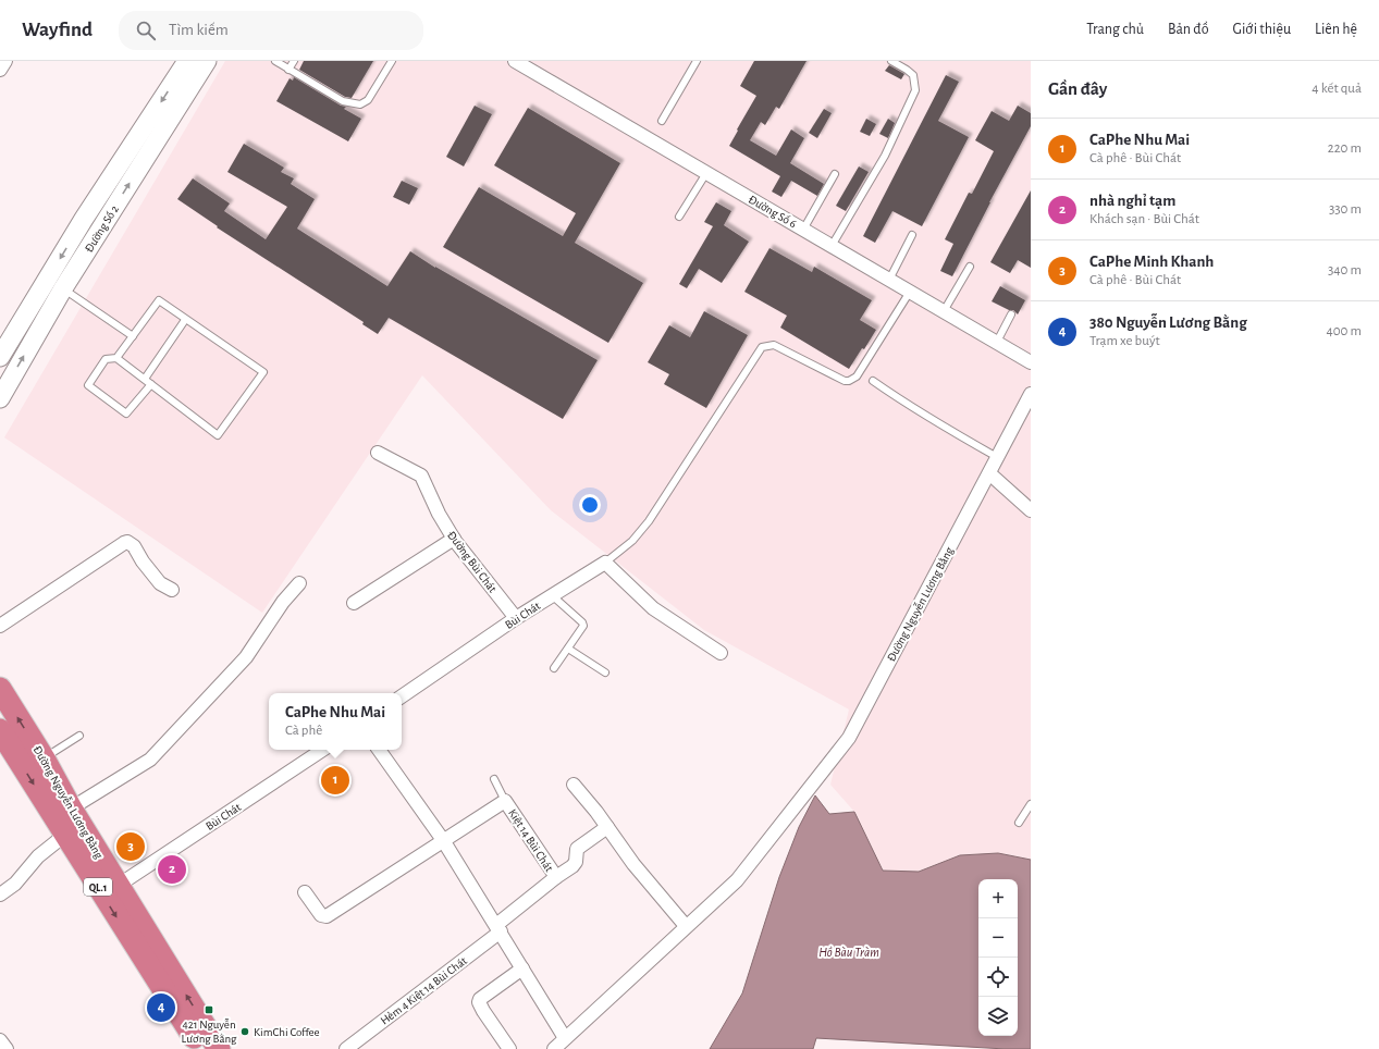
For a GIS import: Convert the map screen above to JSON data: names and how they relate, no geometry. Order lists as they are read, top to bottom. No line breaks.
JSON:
{"streets":{"highway":["Đường Nguyễn Lương Bằng","QL.1"],"street":["Đường Số 6","Đường Số 2","Đường Bùi Chát","Bùi Chát","Kiệt 14 Bùi Chát","Hẻm 4 Kiệt 14 Bùi Chát"]},"crossings":[["Đường Bùi Chát","Bùi Chát"],["Đường Nguyễn Lương Bằng","Bùi Chát"],["Kiệt 14 Bùi Chát","Hẻm 4 Kiệt 14 Bùi Chát"]],"water":["Hồ Bàu Tràm"],"places":{"transit":["421 Nguyễn Lương Bằng"],"other":["KimChi Coffee"]},"page":{"header":"Wayfind","search":"Tìm kiếm","nav":["Trang chủ","Bản đồ","Giới thiệu","Liên hệ"],"heading":["Gần đây","4 kết quả"],"list":[{"mark":"1","name":"CaPhe Nhu Mai","note":"Cà phê · Bùi Chát","value":"220 m"},{"mark":"2","name":"nhà nghỉ tạm","note":"Khách sạn · Bùi Chát","value":"330 m"},{"mark":"3","name":"CaPhe Minh Khanh","note":"Cà phê · Bùi Chát","value":"340 m"},{"mark":"4","name":"380 Nguyễn Lương Bằng","note":"Trạm xe buýt","value":"400 m"}],"popup":["CaPhe Nhu Mai","Cà phê"],"pins":["1","3","2","4"],"map_buttons":["+","−"]}}
